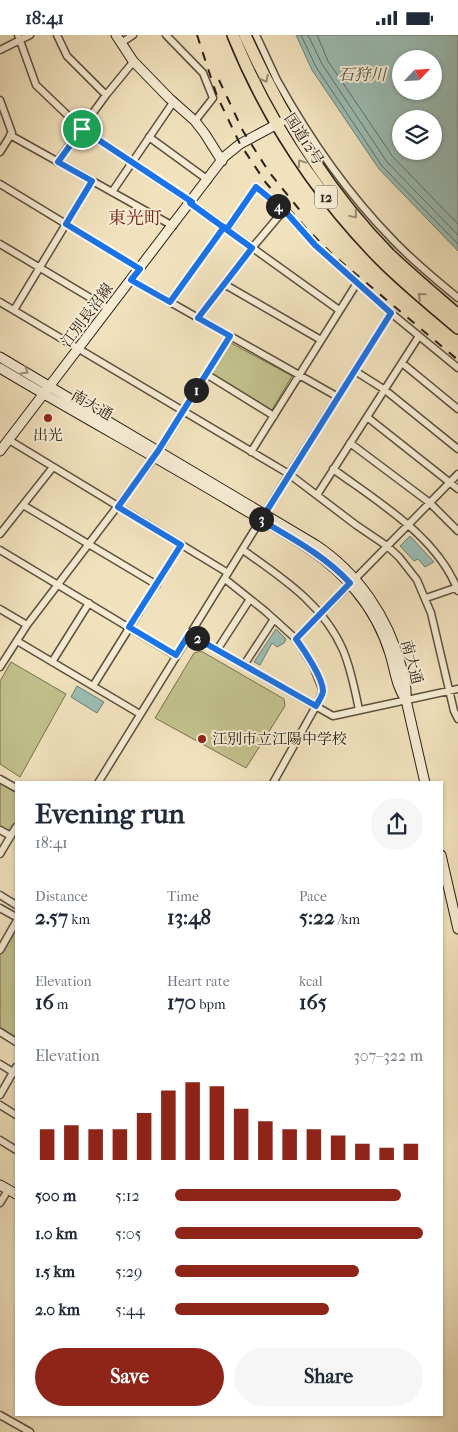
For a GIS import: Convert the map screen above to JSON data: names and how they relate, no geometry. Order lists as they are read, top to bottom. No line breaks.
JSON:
{"streets":{"highway":["国道12号","12"],"street":["江別長沼線","南大通"]},"crossings":[["国道12号","江別長沼線"],["江別長沼線","南大通"]],"districts":["東光町"],"water":["石狩川"],"places":["出光","江別市立江陽中学校"],"north":"top right","page":{"status":"18:41","pins":["4","1","3","2"],"heading":["Evening run","18:41"],"stats":[["Distance","2.57 km"],["Time","13:48"],["Pace","5:22 /km"],["Elevation","16 m"],["Heart rate","170 bpm"],["kcal","165"]],"chart":["Elevation","307–322 m"],"list":[{"name":"500 m","note":"5:12"},{"name":"1.0 km","note":"5:05"},{"name":"1.5 km","note":"5:29"},{"name":"2.0 km","note":"5:44"}],"buttons":["Save","Share"]}}
